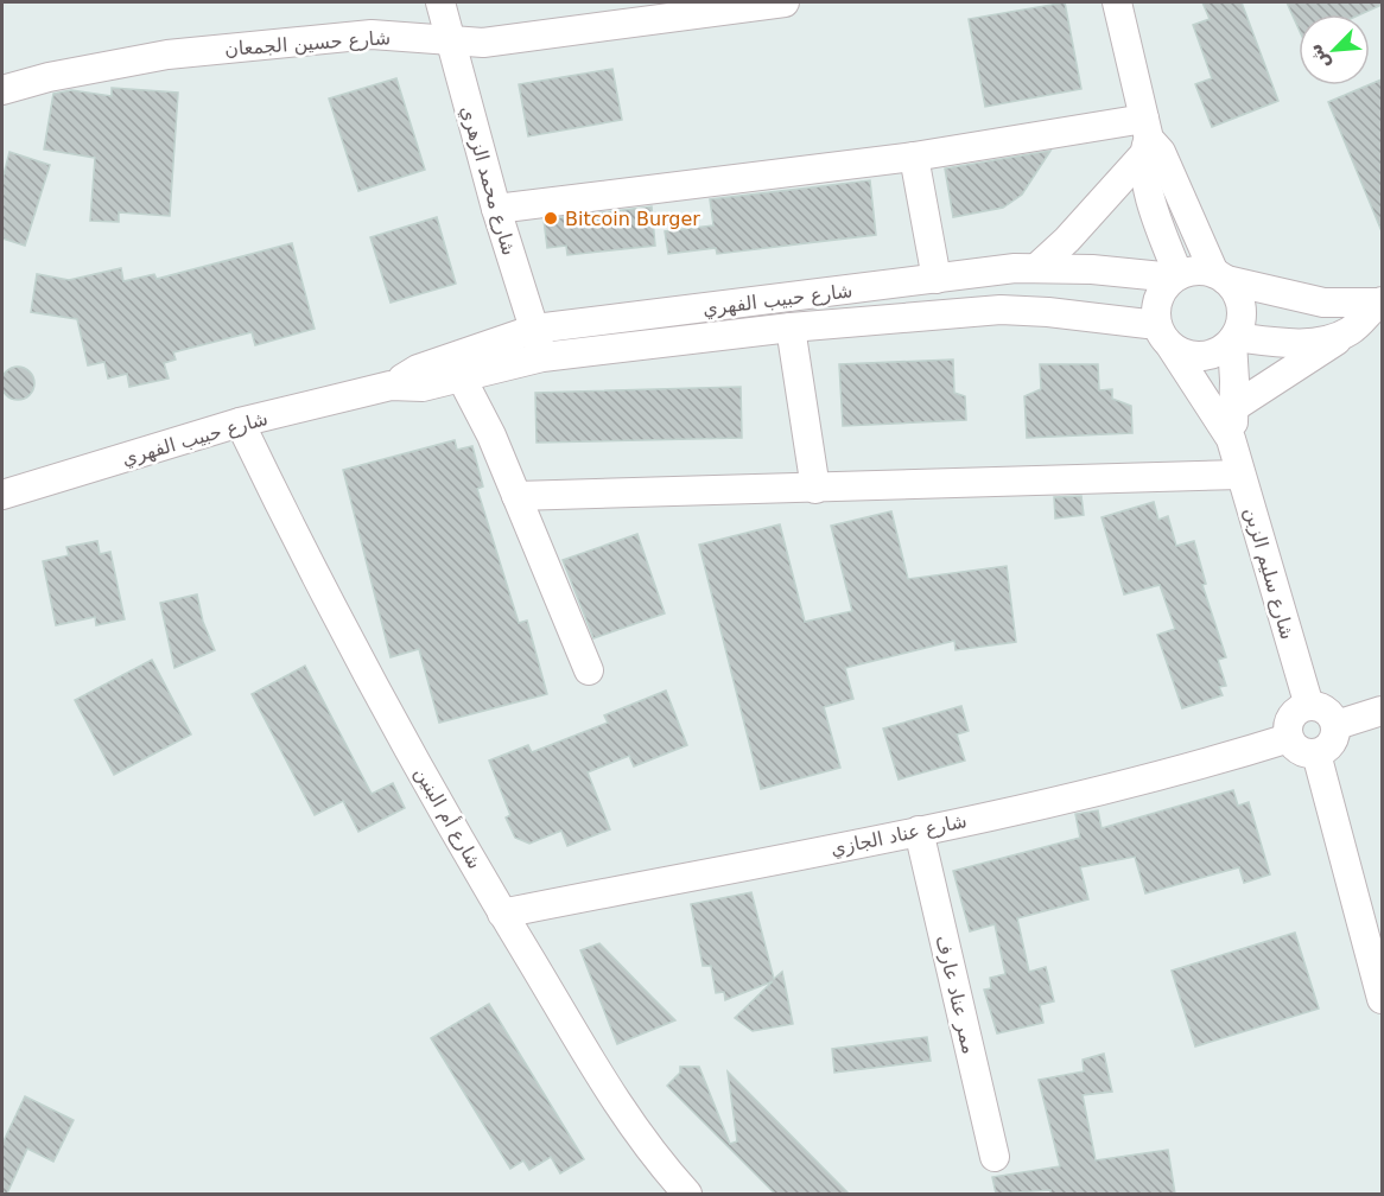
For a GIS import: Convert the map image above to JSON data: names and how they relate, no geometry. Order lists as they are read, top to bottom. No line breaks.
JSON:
{"streets":{"street":["شارع حسين الجمعان","شارع محمد الزهري","شارع حبيب الفهري","شارع سليم الزبن","شارع أم البنين","شارع عناد الجازي","ممر عناد عارف"]},"crossings":[["شارع حسين الجمعان","شارع محمد الزهري"],["شارع محمد الزهري","شارع حبيب الفهري"],["شارع حبيب الفهري","شارع سليم الزبن"],["شارع حبيب الفهري","شارع أم البنين"],["شارع سليم الزبن","شارع عناد الجازي"],["شارع أم البنين","شارع عناد الجازي"],["شارع عناد الجازي","ممر عناد عارف"]],"places":["Bitcoin Burger"],"north":"bottom left"}
